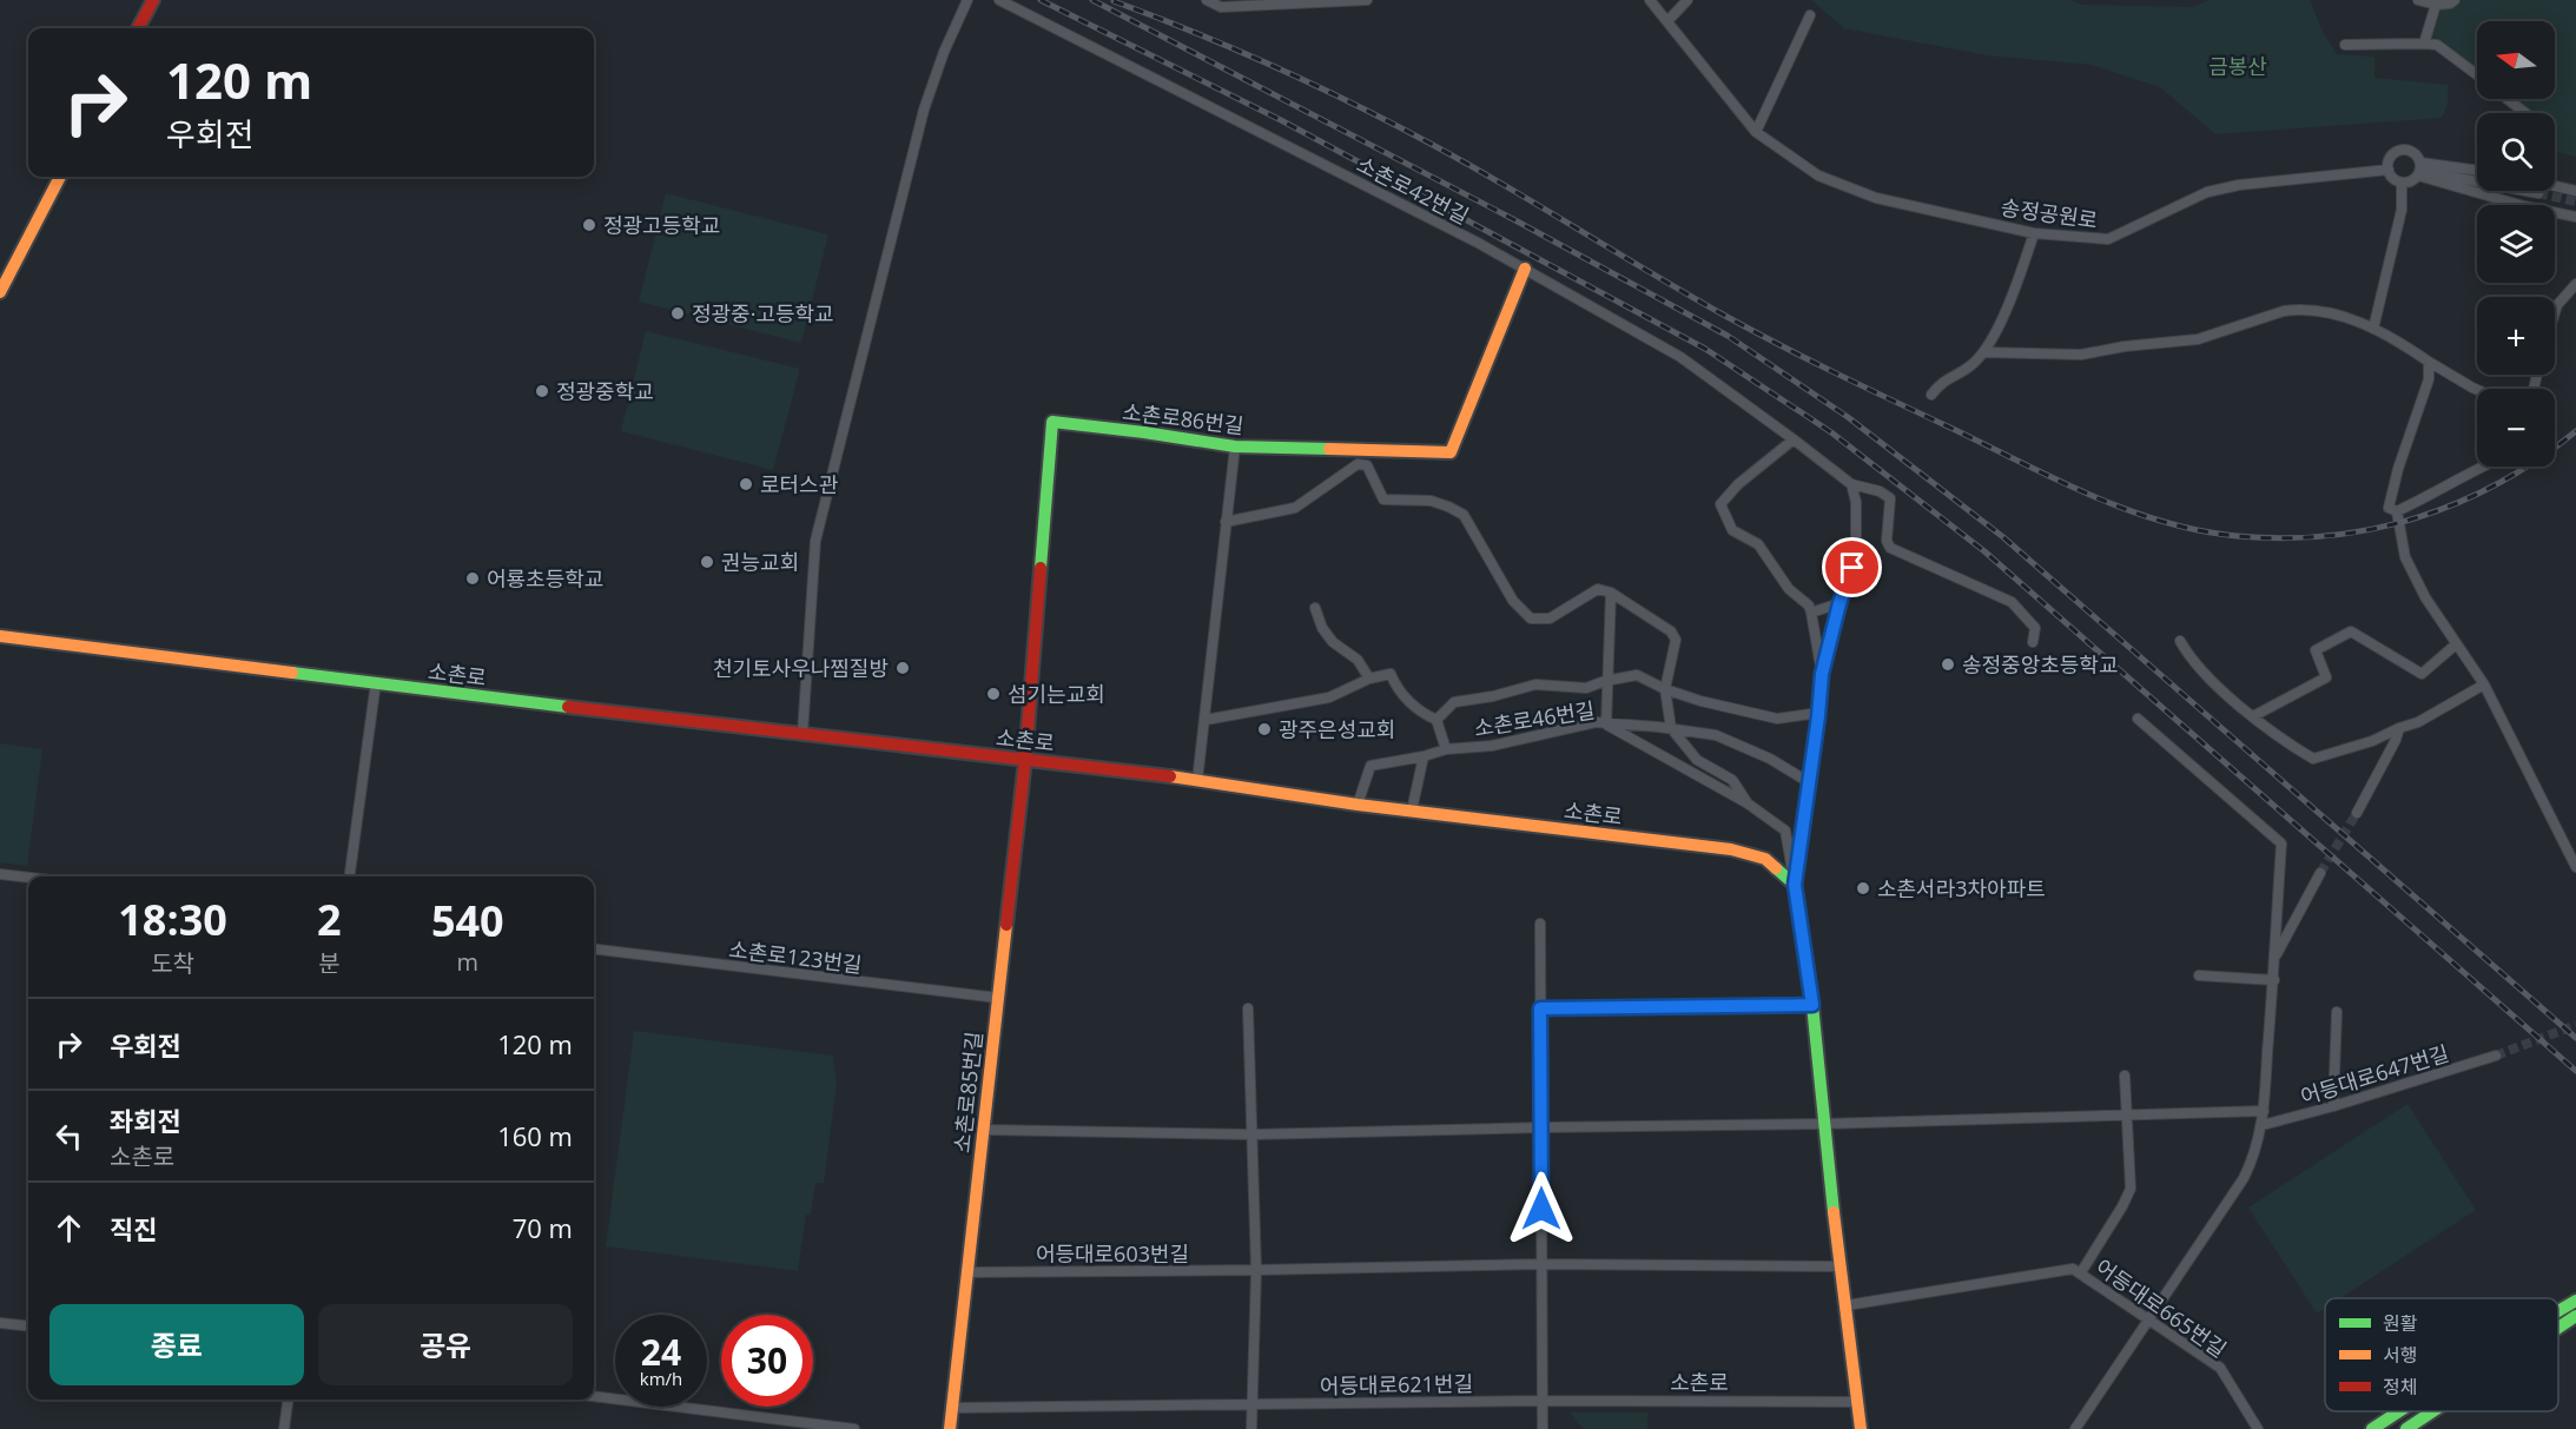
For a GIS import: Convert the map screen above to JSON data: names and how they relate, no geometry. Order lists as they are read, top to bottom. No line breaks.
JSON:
{"streets":{"street":["소촌로42번길","송정공원로","소촌로86번길","소촌로","소촌로46번길","소촌로123번길","어등대로647번길","소촌로85번길","어등대로603번길","어등대로665번길","어등대로621번길"]},"crossings":[["소촌로42번길","소촌로86번길"],["소촌로86번길","소촌로"],["소촌로86번길","소촌로85번길"],["소촌로","소촌로46번길"],["소촌로","소촌로85번길"],["소촌로","어등대로621번길"],["소촌로123번길","소촌로85번길"],["어등대로647번길","어등대로665번길"],["소촌로85번길","어등대로603번길"],["소촌로85번길","어등대로621번길"]],"parks":["금봉산"],"places":["정광고등학교","정광중·고등학교","정광중학교","로터스관","권능교회","어룡초등학교","송정중앙초등학교","천기토사우나찜질방","섬기는교회","광주은성교회","소촌서라3차아파트"],"legend":["원활","서행","정체"],"north":"left","page":{"map_buttons":["+","−"],"turn":["120 m","우회전"],"eta":["18:30","도착","2","분","540","m"],"list":[{"name":"우회전","value":"120 m"},{"name":"좌회전","note":"소촌로","value":"160 m"},{"name":"직진","value":"70 m"}],"buttons":["종료","공유"],"speed":"24 km/h","limit":"30"}}
